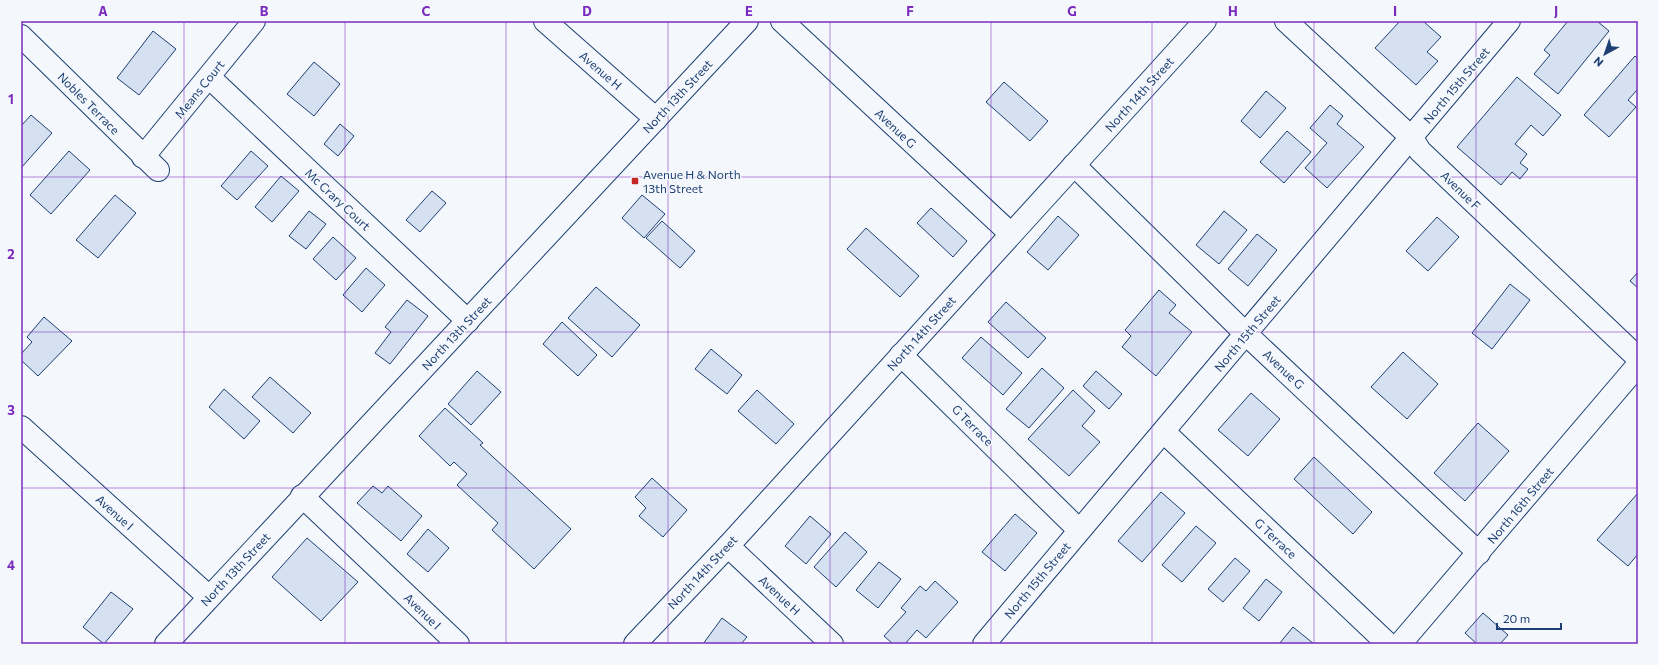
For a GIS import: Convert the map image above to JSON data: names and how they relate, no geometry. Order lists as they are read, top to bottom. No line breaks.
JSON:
{"streets":{"street":["Avenue H","North 15th Street","Means Court","North 14th Street","North 13th Street","Nobles Terrace","Avenue G","Avenue F","Mc Crary Court","G Terrace","North 16th Street","Avenue I"]},"crossings":[["Avenue H","North 14th Street"],["Avenue H","North 13th Street"],["North 15th Street","Avenue G"],["North 15th Street","Avenue F"],["North 15th Street","G Terrace"],["Means Court","Nobles Terrace"],["Means Court","Mc Crary Court"],["North 14th Street","Avenue G"],["North 14th Street","G Terrace"],["North 13th Street","Mc Crary Court"],["North 13th Street","Avenue I"],["Avenue G","North 16th Street"]],"places":{"transit":["Avenue H & North 13th Street"]},"scale_bar":"20 m","north":"bottom left","grid":{"columns":["A","B","C","D","E","F","G","H","I","J"],"rows":["1","2","3","4"]}}
